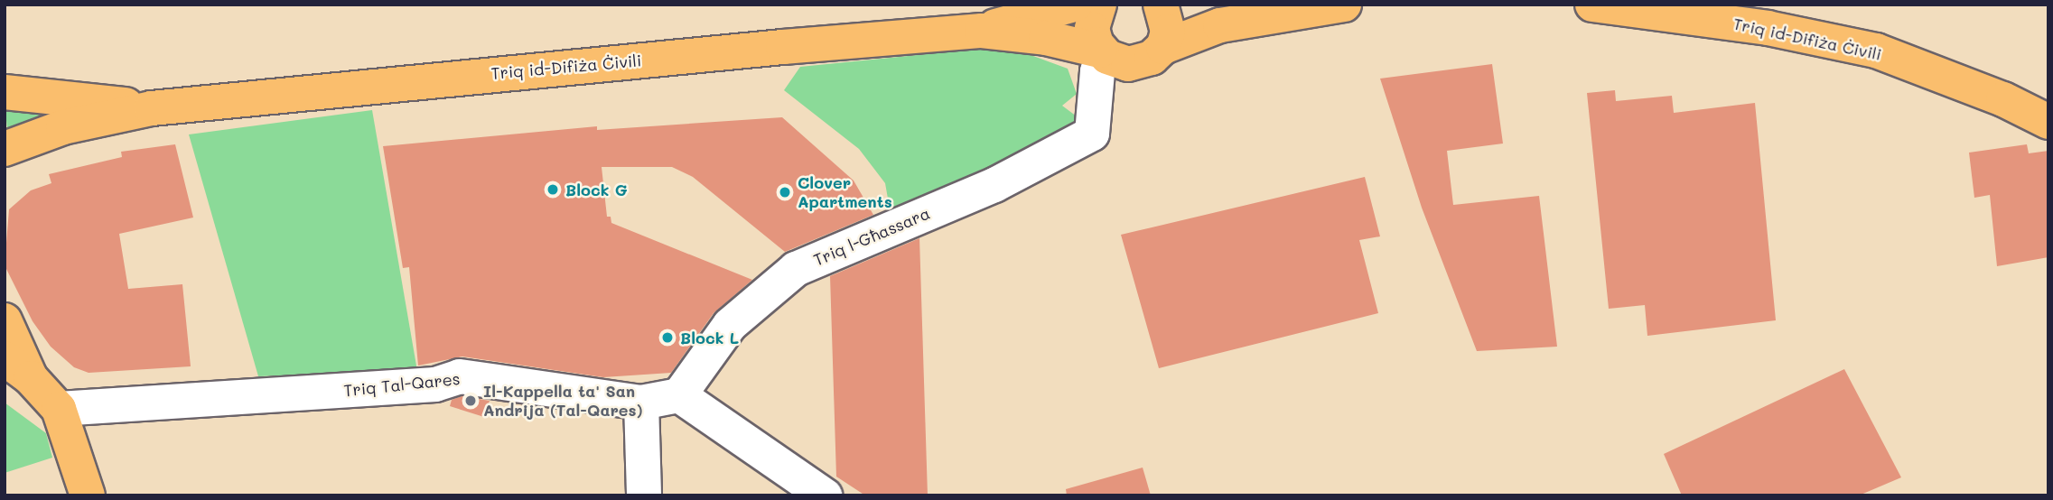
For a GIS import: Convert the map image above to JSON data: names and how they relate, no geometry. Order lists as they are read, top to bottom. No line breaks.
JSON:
{"streets":{"main road":["Triq id-Difiża Ċivili"],"street":["Triq l-Għassara","Triq Tal-Qares"]},"crossings":[["Triq id-Difiża Ċivili","Triq l-Għassara"],["Triq l-Għassara","Triq Tal-Qares"]],"places":["Block G","Clover Apartments","Block L","Il-Kappella ta' San Andrija (Tal-Qares)"]}
